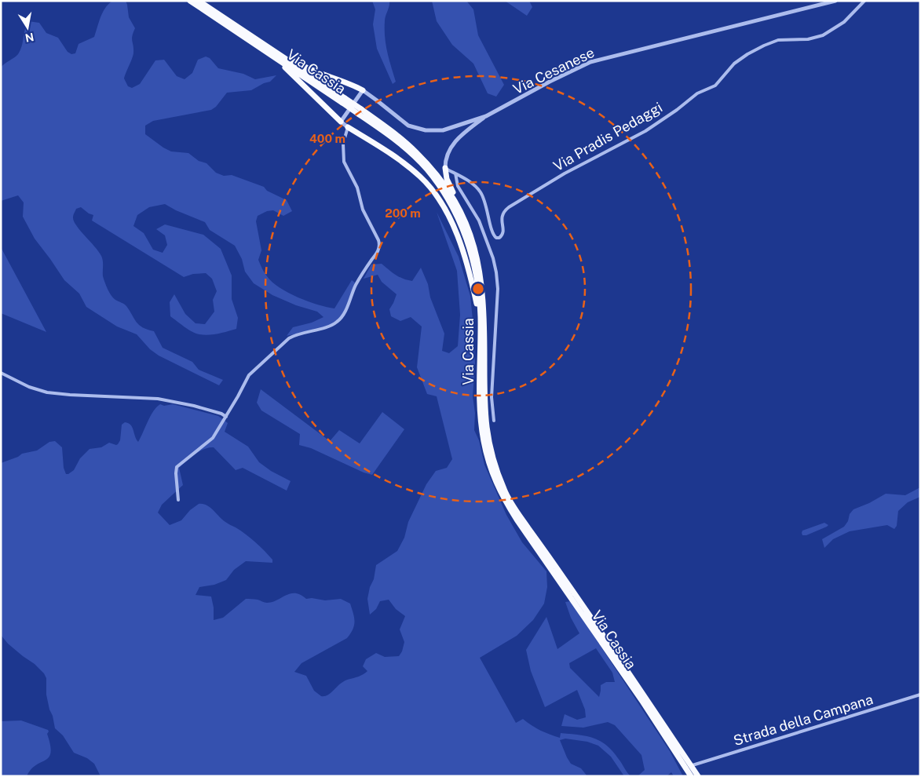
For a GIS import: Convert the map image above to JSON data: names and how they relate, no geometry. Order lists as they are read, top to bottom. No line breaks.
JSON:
{"streets":{"highway":["Via Cassia"],"street":["Via Cesanese","Via Pradis Pedaggi","Strada della Campana"]},"north":"bottom","rings":["400 m","200 m"]}
